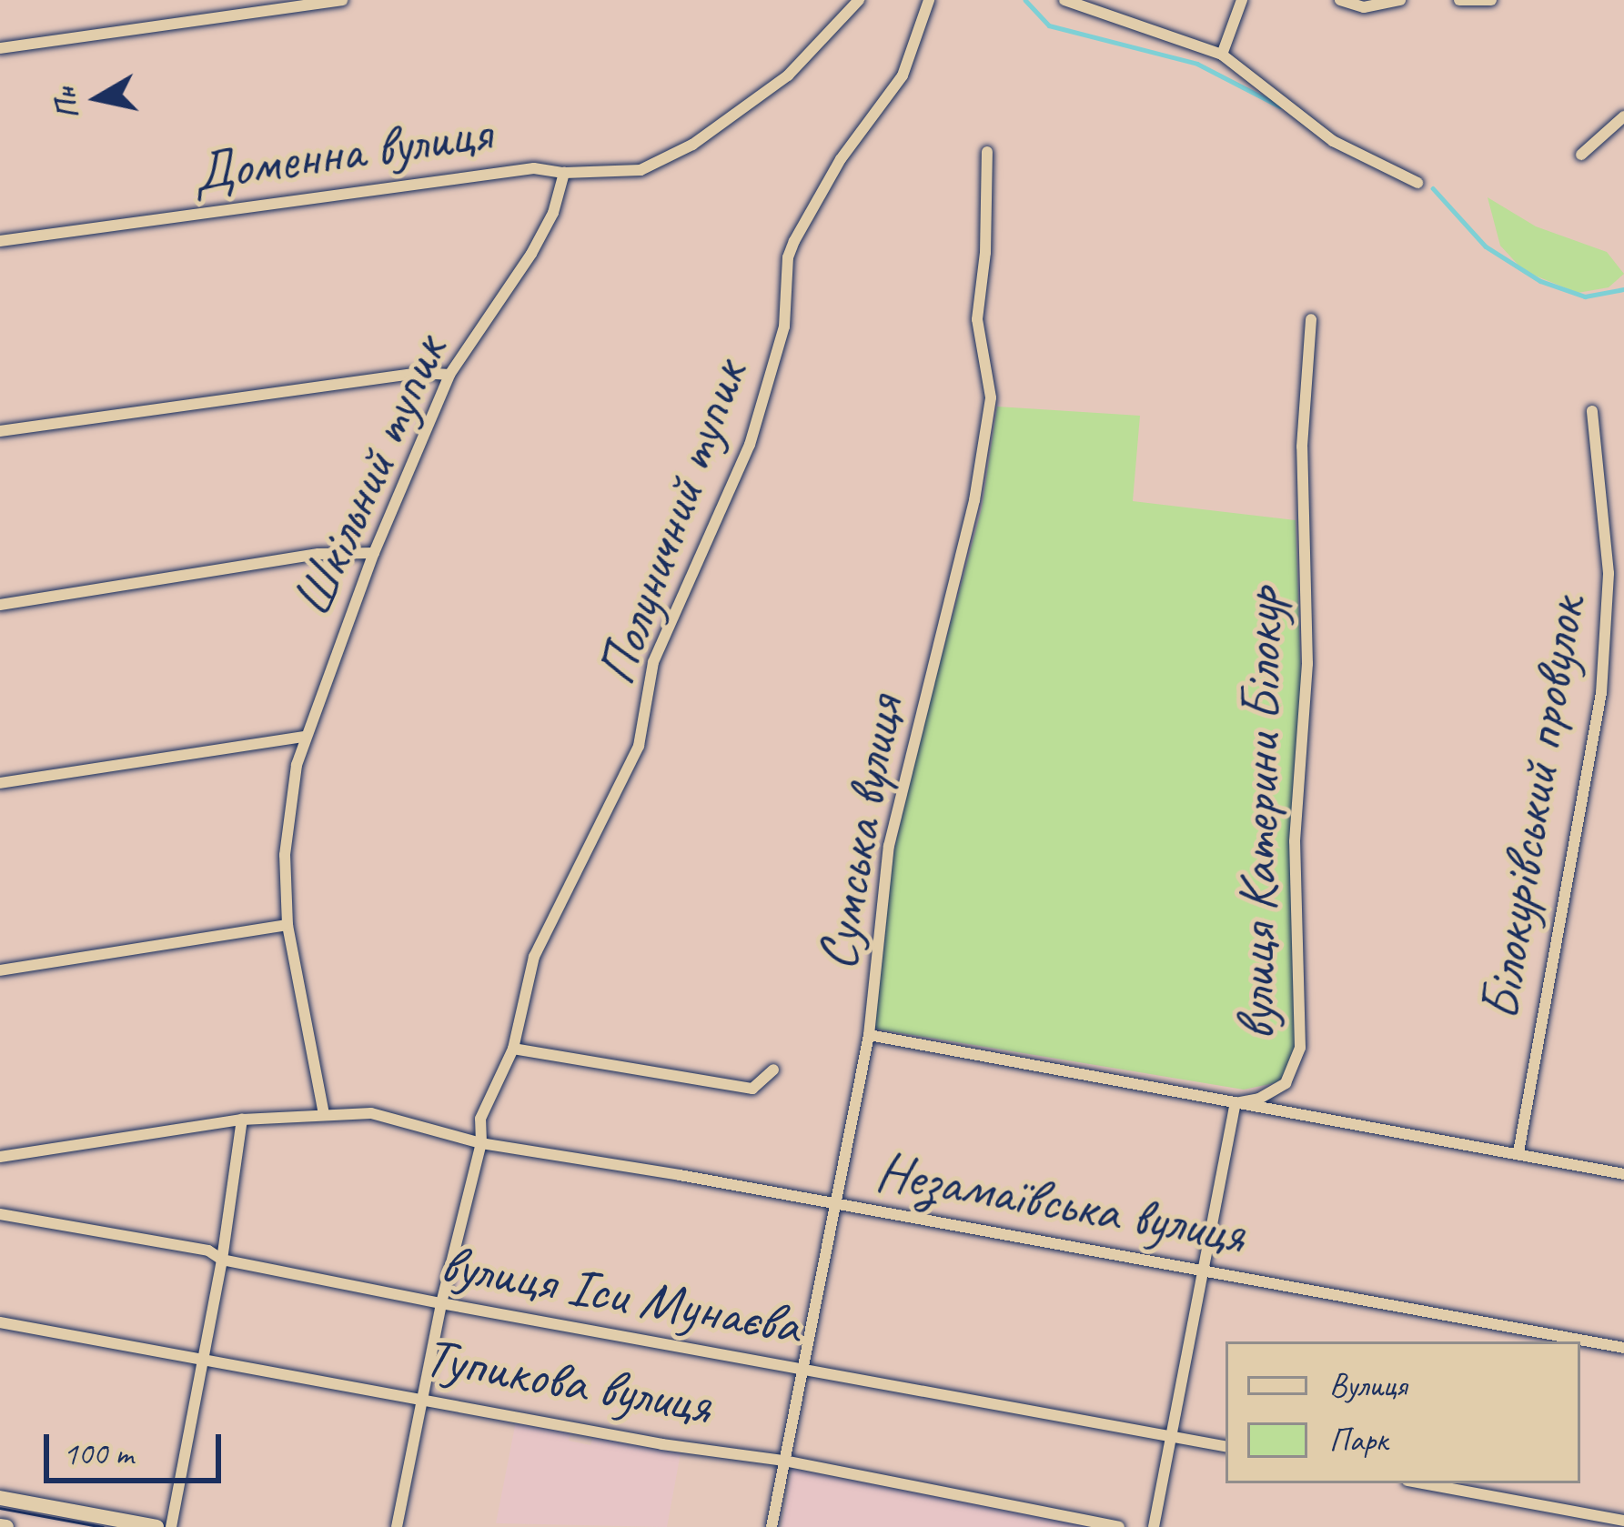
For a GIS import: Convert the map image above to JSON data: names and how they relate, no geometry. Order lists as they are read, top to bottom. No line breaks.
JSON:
{"streets":{"street":["Доменна вулиця","Шкільний тупик","Полуничний тупик","Білокурівський провулок","вулиця Катерини Білокур","Сумська вулиця","Незамаївська вулиця","вулиця Іси Мунаєва","Тупикова вулиця"]},"crossings":[["Доменна вулиця","Шкільний тупик"],["Шкільний тупик","Незамаївська вулиця"],["Полуничний тупик","Незамаївська вулиця"],["Полуничний тупик","вулиця Іси Мунаєва"],["Полуничний тупик","Тупикова вулиця"],["вулиця Катерини Білокур","Незамаївська вулиця"],["вулиця Катерини Білокур","вулиця Іси Мунаєва"],["Сумська вулиця","Незамаївська вулиця"],["Сумська вулиця","вулиця Іси Мунаєва"],["Сумська вулиця","Тупикова вулиця"]],"legend":["Вулиця","Парк"],"scale_bar":"100 m","north":"left"}
